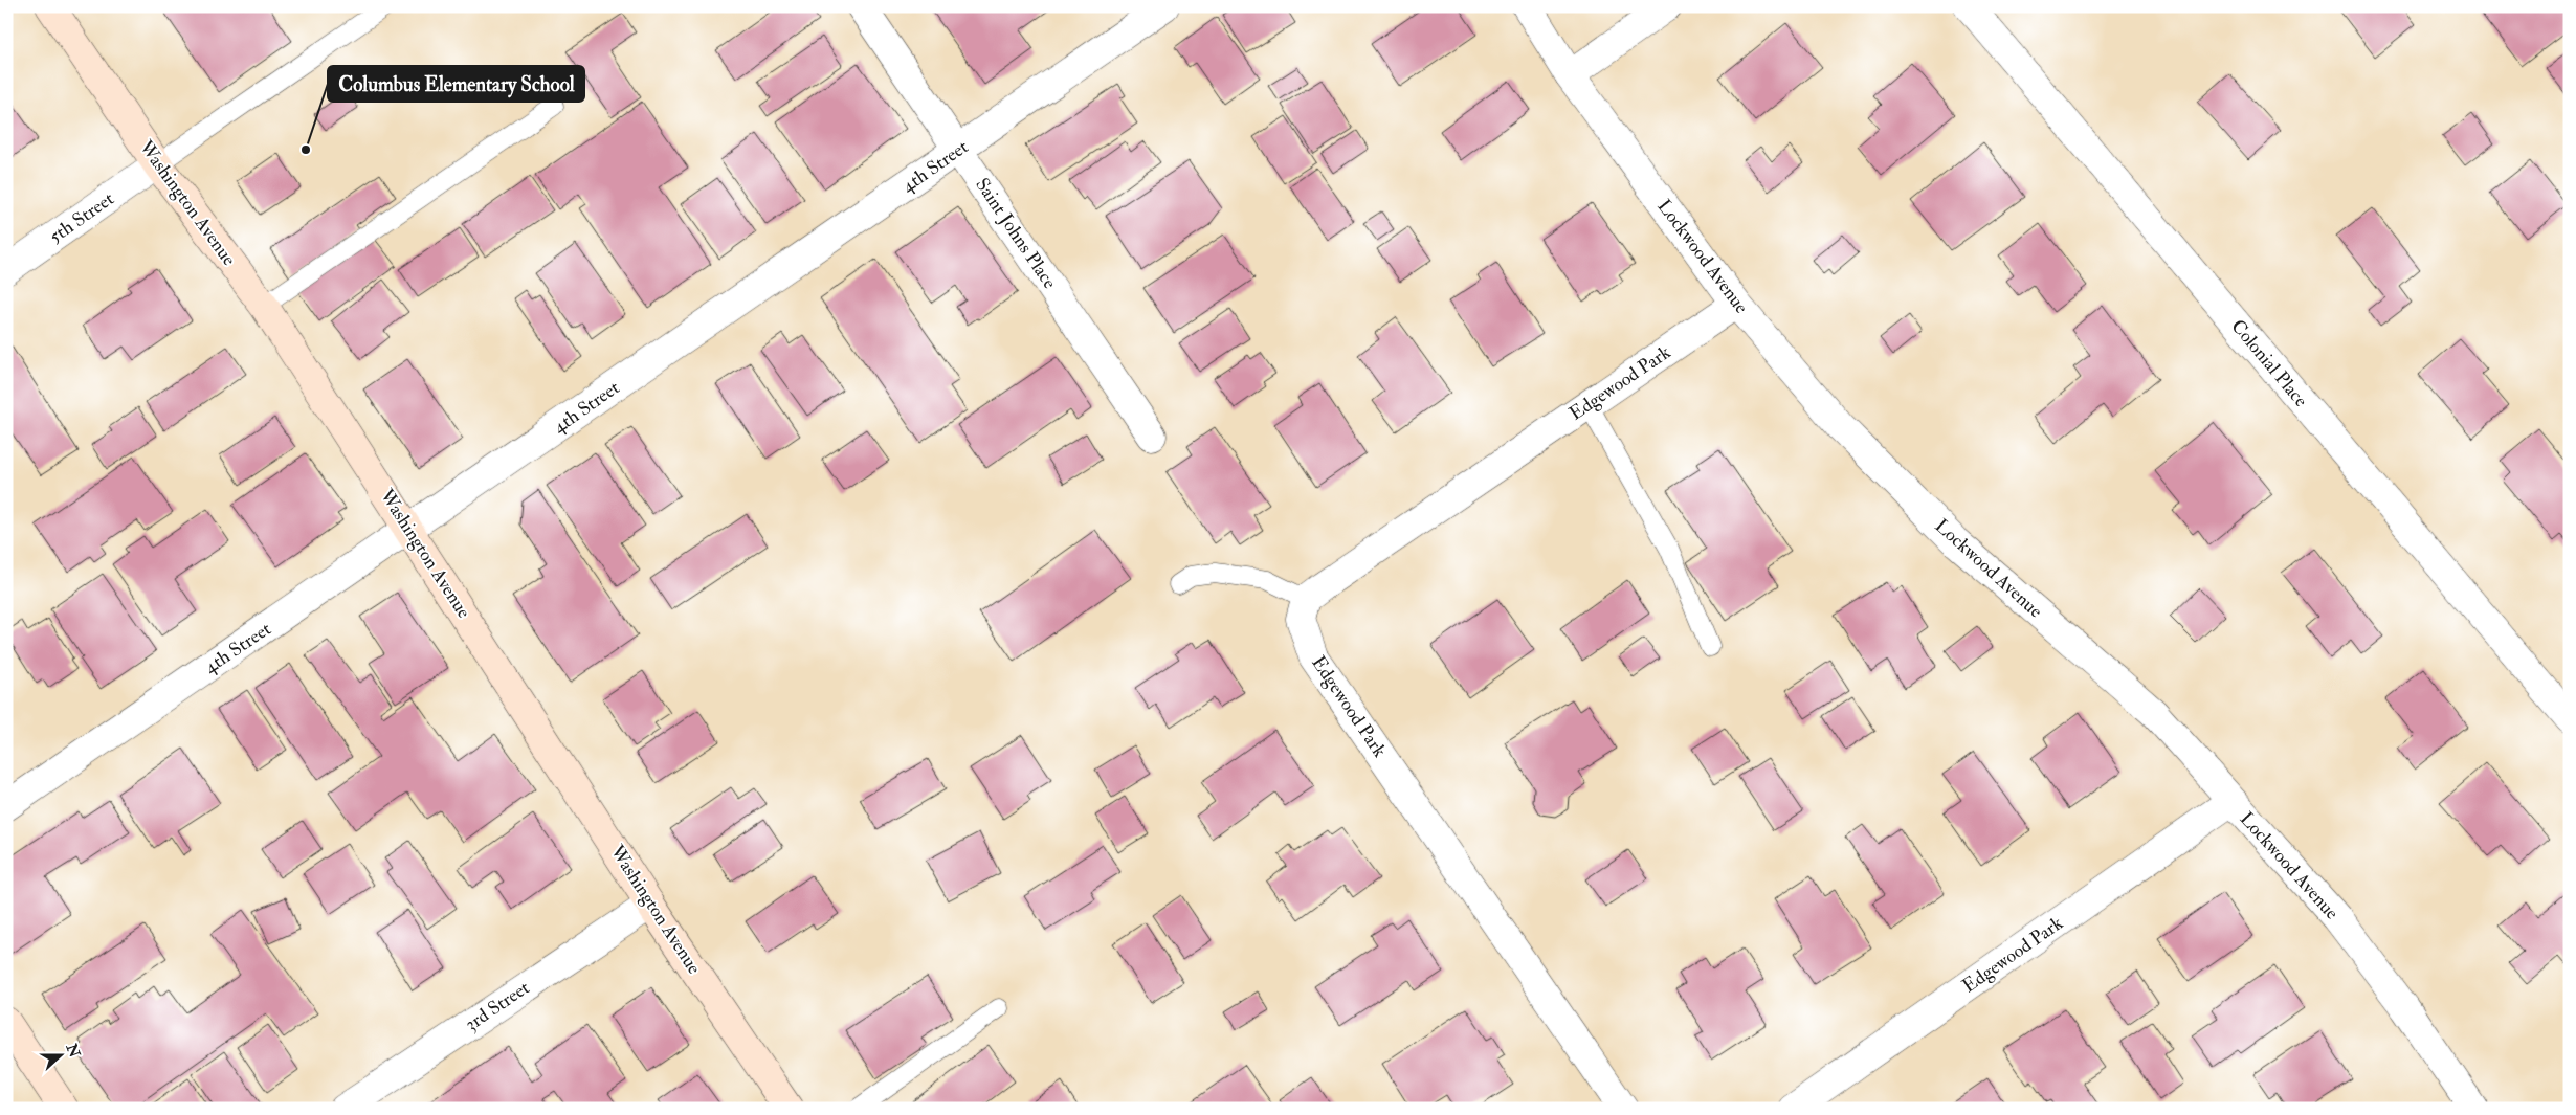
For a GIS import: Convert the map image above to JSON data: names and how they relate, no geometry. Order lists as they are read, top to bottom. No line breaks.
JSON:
{"streets":{"street":["4th Street","Washington Avenue","5th Street","Saint Johns Place","Lockwood Avenue","Colonial Place","Edgewood Park","3rd Street"]},"crossings":[["4th Street","Washington Avenue"],["4th Street","Saint Johns Place"],["Washington Avenue","5th Street"],["Washington Avenue","3rd Street"],["Lockwood Avenue","Edgewood Park"]],"places":["Columbus Elementary School"],"north":"right"}
